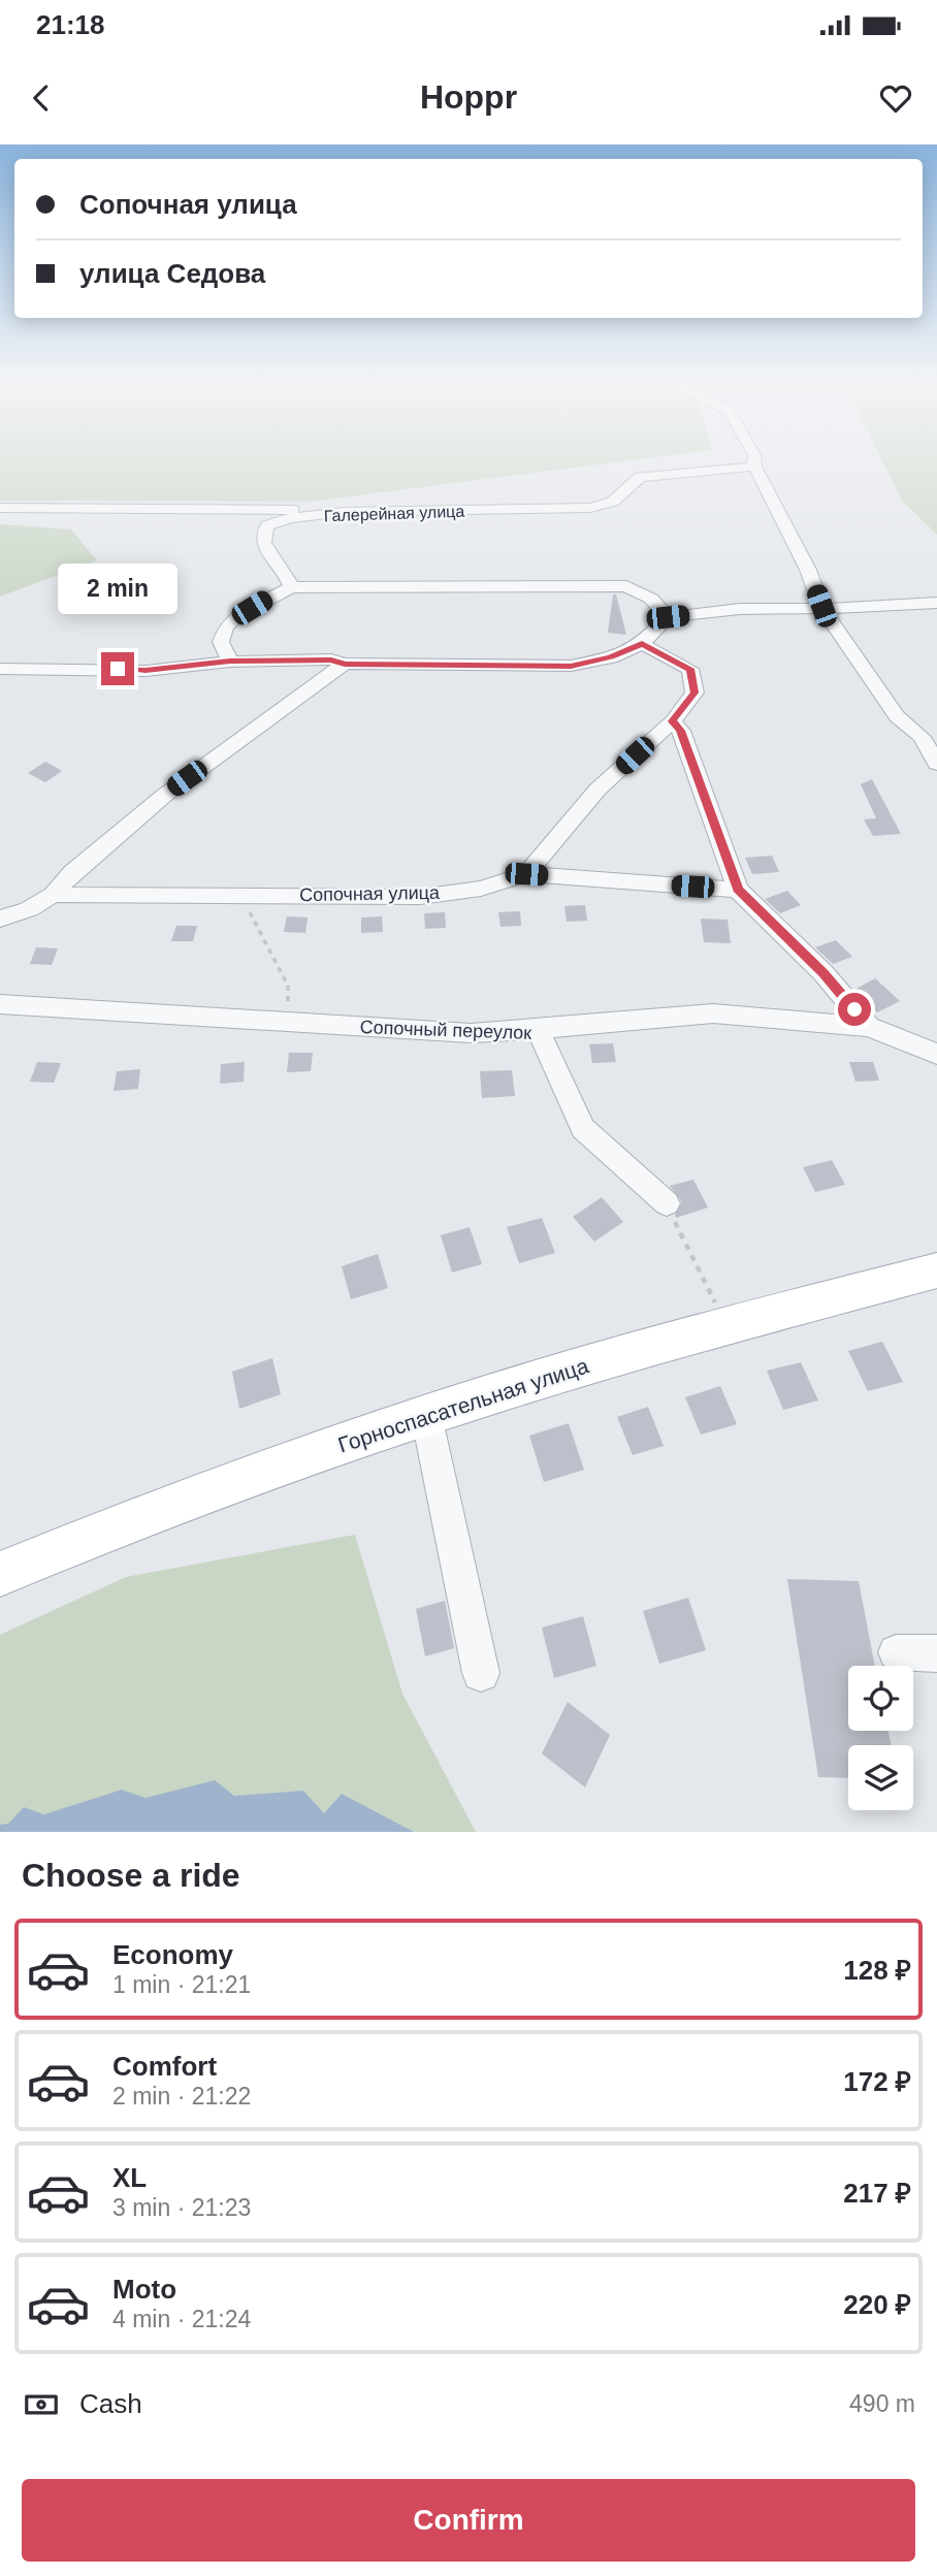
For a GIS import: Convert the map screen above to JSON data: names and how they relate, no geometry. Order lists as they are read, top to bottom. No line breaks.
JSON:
{"streets":{"main road":["Горноспасательная улица"],"street":["Галерейная улица","Сопочная улица","Сопочный переулок"]},"page":{"status":"21:18","header":"Hoppr","banner":["Сопочная улица","улица Седова"],"bubble":"2 min","heading":"Choose a ride","list":[{"name":"Economy","note":"1 min · 21:21","value":"128 ₽"},{"name":"Comfort","note":"2 min · 21:22","value":"172 ₽"},{"name":"XL","note":"3 min · 21:23","value":"217 ₽"},{"name":"Moto","note":"4 min · 21:24","value":"220 ₽"}],"pay":["Cash","490 m"],"buttons":"Confirm"}}
